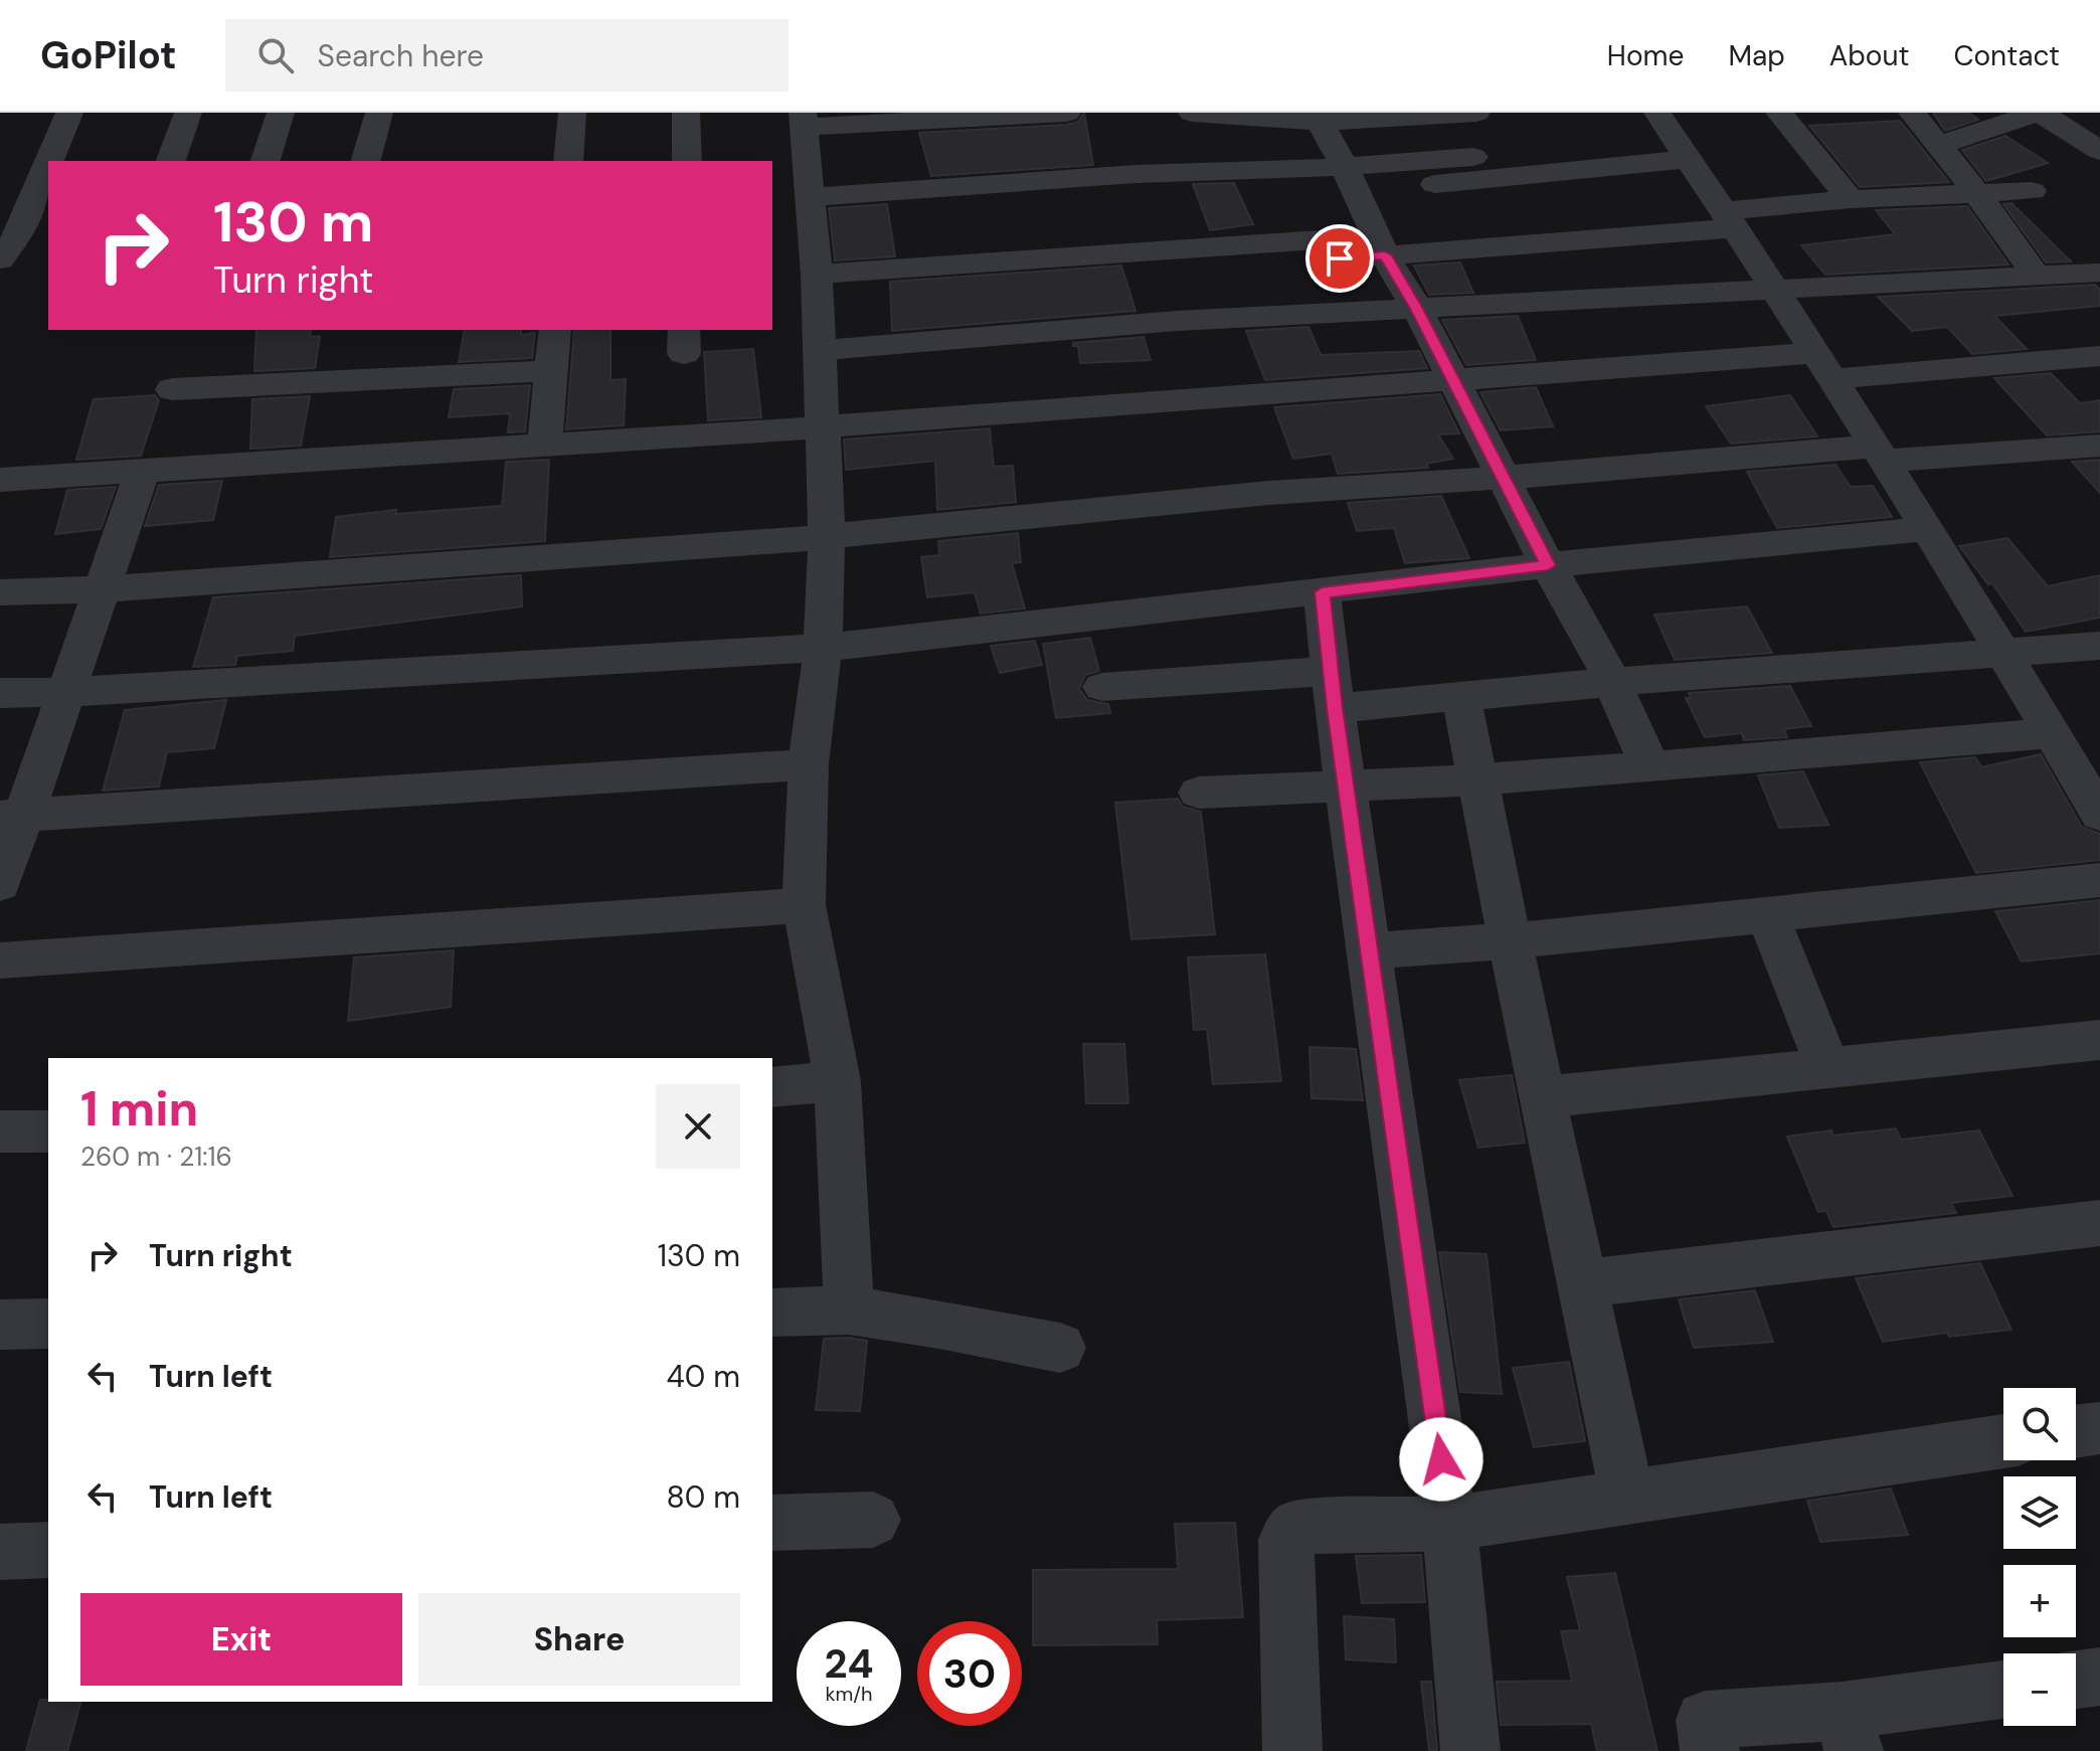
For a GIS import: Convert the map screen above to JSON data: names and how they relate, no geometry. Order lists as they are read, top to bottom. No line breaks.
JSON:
{"page":{"header":"GoPilot","search":"Search here","nav":["Home","Map","About","Contact"],"turn":["130 m","Turn right"],"heading":["1 min","260 m · 21:16"],"list":[{"name":"Turn right","value":"130 m"},{"name":"Turn left","value":"40 m"},{"name":"Turn left","value":"80 m"}],"map_buttons":["+","−"],"buttons":["Exit","Share"],"speed":"24 km/h","limit":"30"}}
